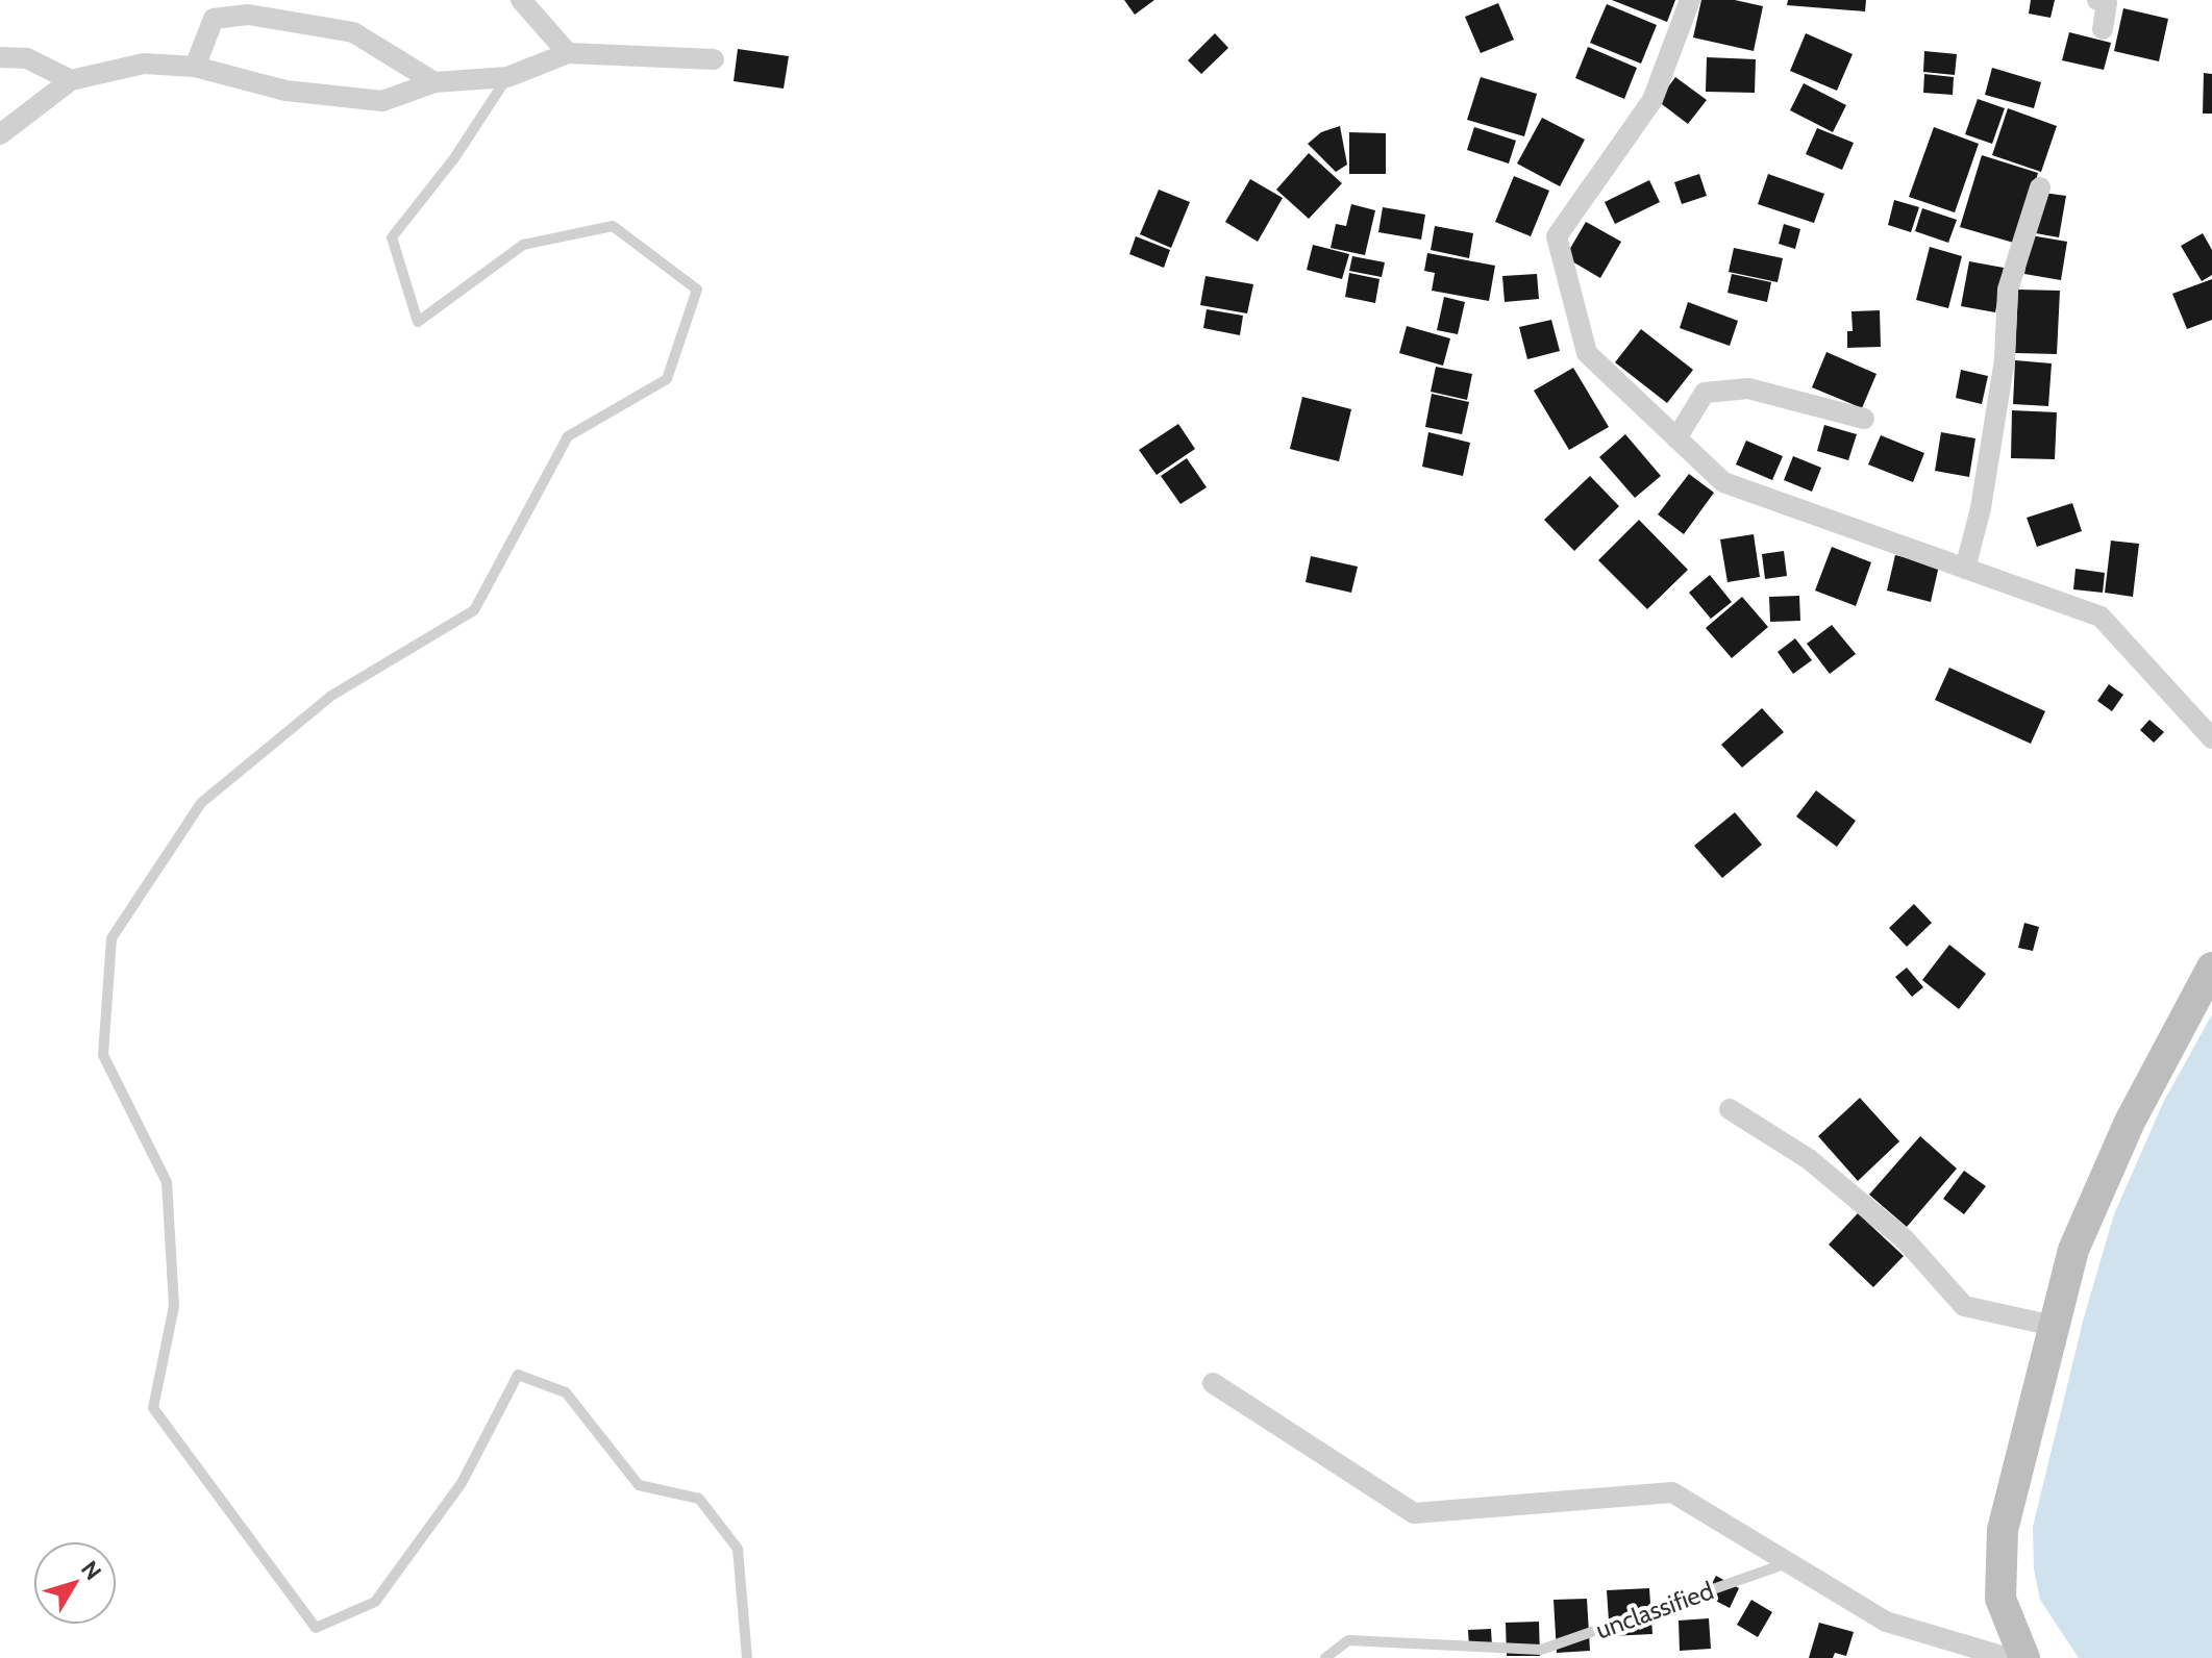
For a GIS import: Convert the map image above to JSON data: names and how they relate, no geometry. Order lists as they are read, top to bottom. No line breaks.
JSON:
{"streets":{"lane":["unclassified"]},"north":"top right"}
